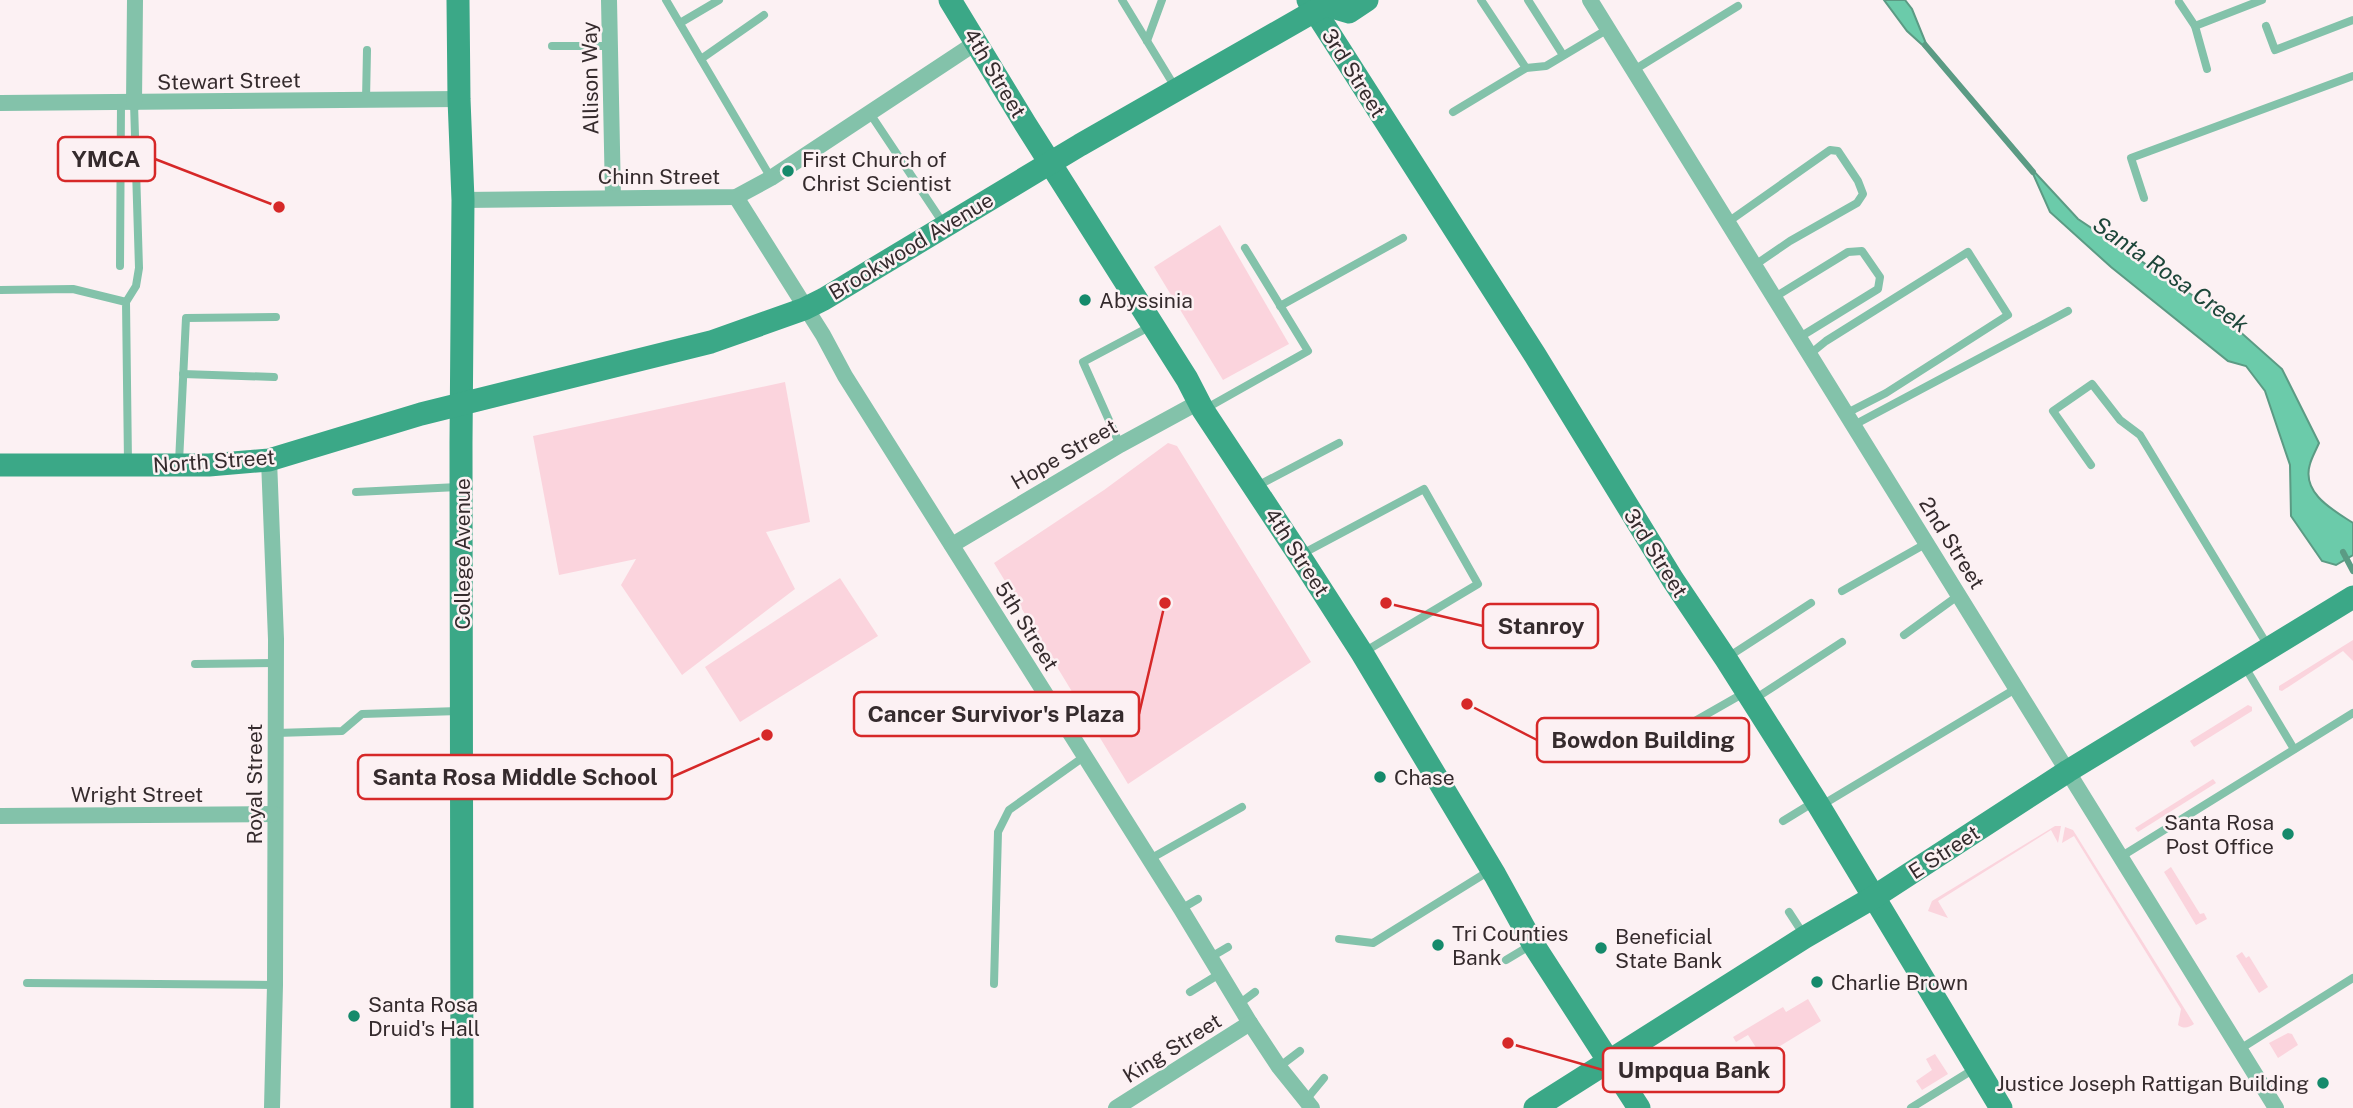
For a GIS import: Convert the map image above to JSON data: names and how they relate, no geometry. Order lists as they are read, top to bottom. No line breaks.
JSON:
{"streets":{"street":["4th Street","3rd Street","Allison Way","Stewart Street","Chinn Street","Brookwood Avenue","Hope Street","North Street","2nd Street","College Avenue","5th Street","Royal Street","Wright Street","E Street","King Street"]},"crossings":[["4th Street","Chinn Street"],["4th Street","Brookwood Avenue"],["4th Street","Hope Street"],["4th Street","E Street"],["3rd Street","Brookwood Avenue"],["3rd Street","E Street"],["Allison Way","Chinn Street"],["Stewart Street","College Avenue"],["Chinn Street","College Avenue"],["Chinn Street","5th Street"],["Brookwood Avenue","North Street"],["Brookwood Avenue","College Avenue"],["Brookwood Avenue","5th Street"],["Hope Street","5th Street"],["North Street","College Avenue"],["North Street","Royal Street"],["2nd Street","E Street"],["5th Street","King Street"],["Royal Street","Wright Street"]],"water":["Santa Rosa Creek"],"places":["First Church of Christ Scientist","YMCA","Abyssinia","Cancer Survivor's Plaza","Stanroy","Bowdon Building","Santa Rosa Middle School","Chase","Santa Rosa Post Office","Tri Counties Bank","Beneficial State Bank","Charlie Brown","Santa Rosa Druid's Hall","Umpqua Bank","Justice Joseph Rattigan Building"]}
